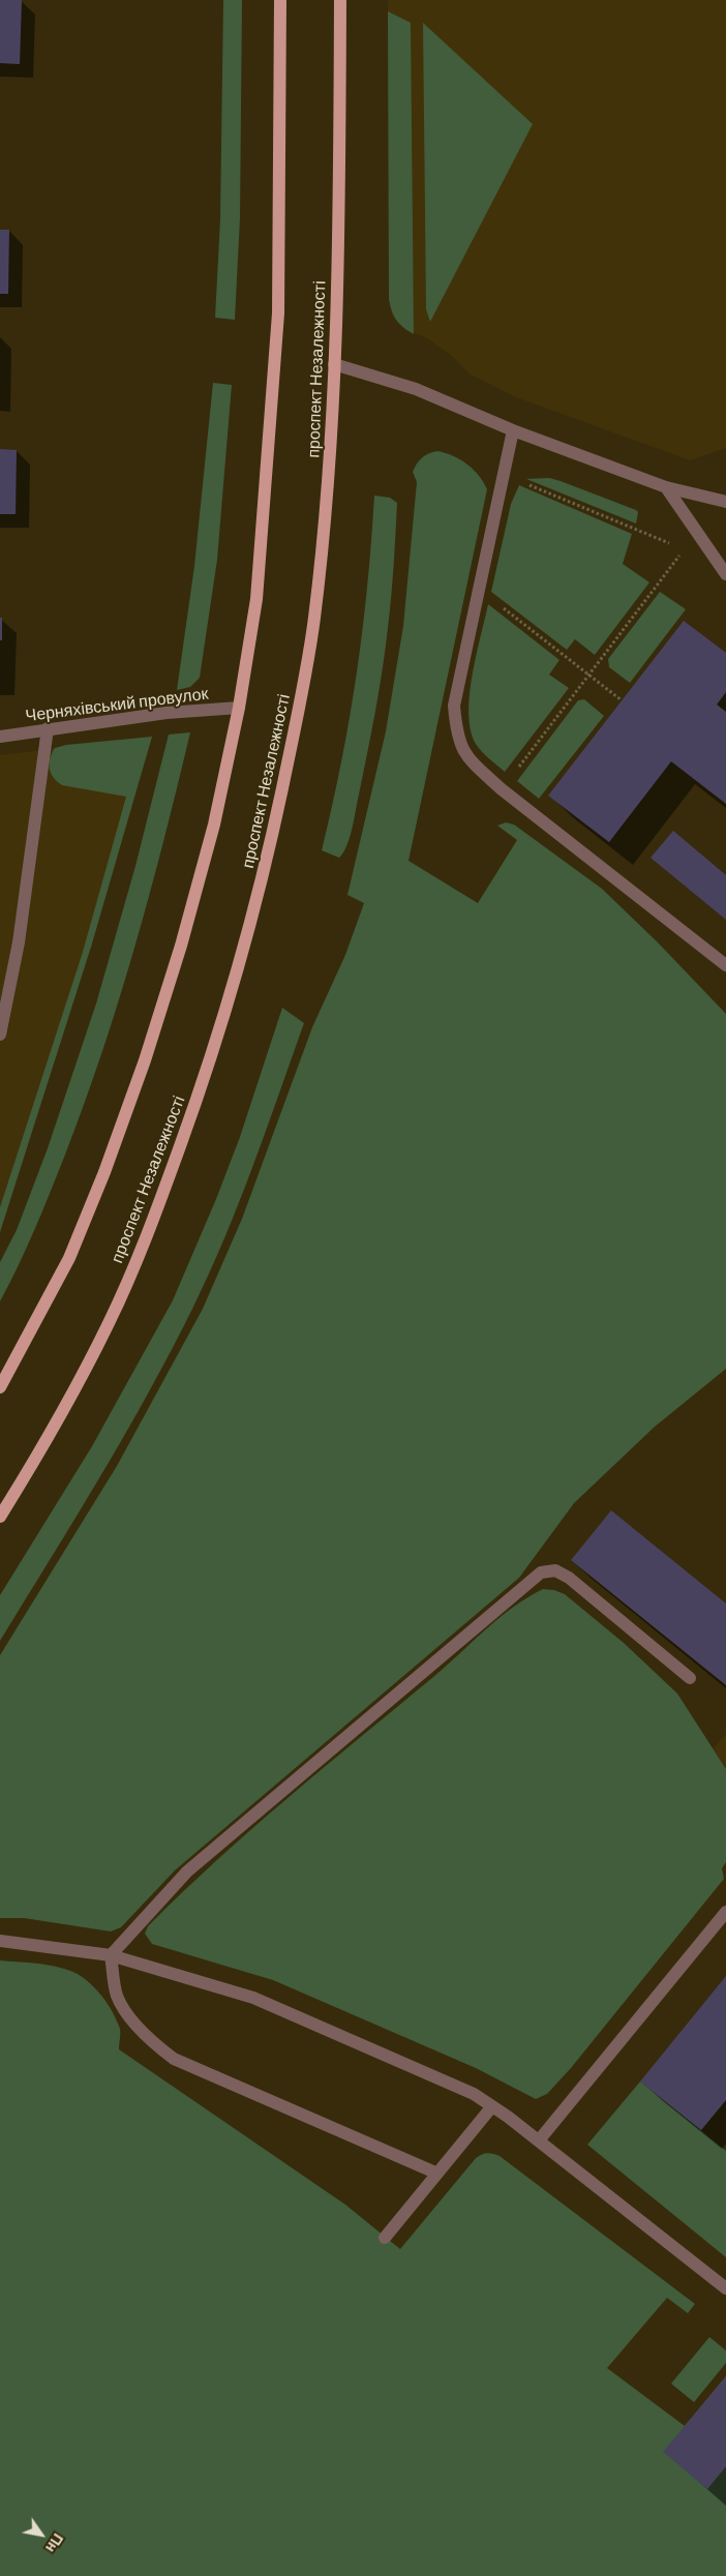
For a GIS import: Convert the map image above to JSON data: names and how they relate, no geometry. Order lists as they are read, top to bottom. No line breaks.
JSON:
{"streets":{"main road":["проспект Незалежності"],"street":["Черняхівський провулок"]},"north":"bottom right"}
